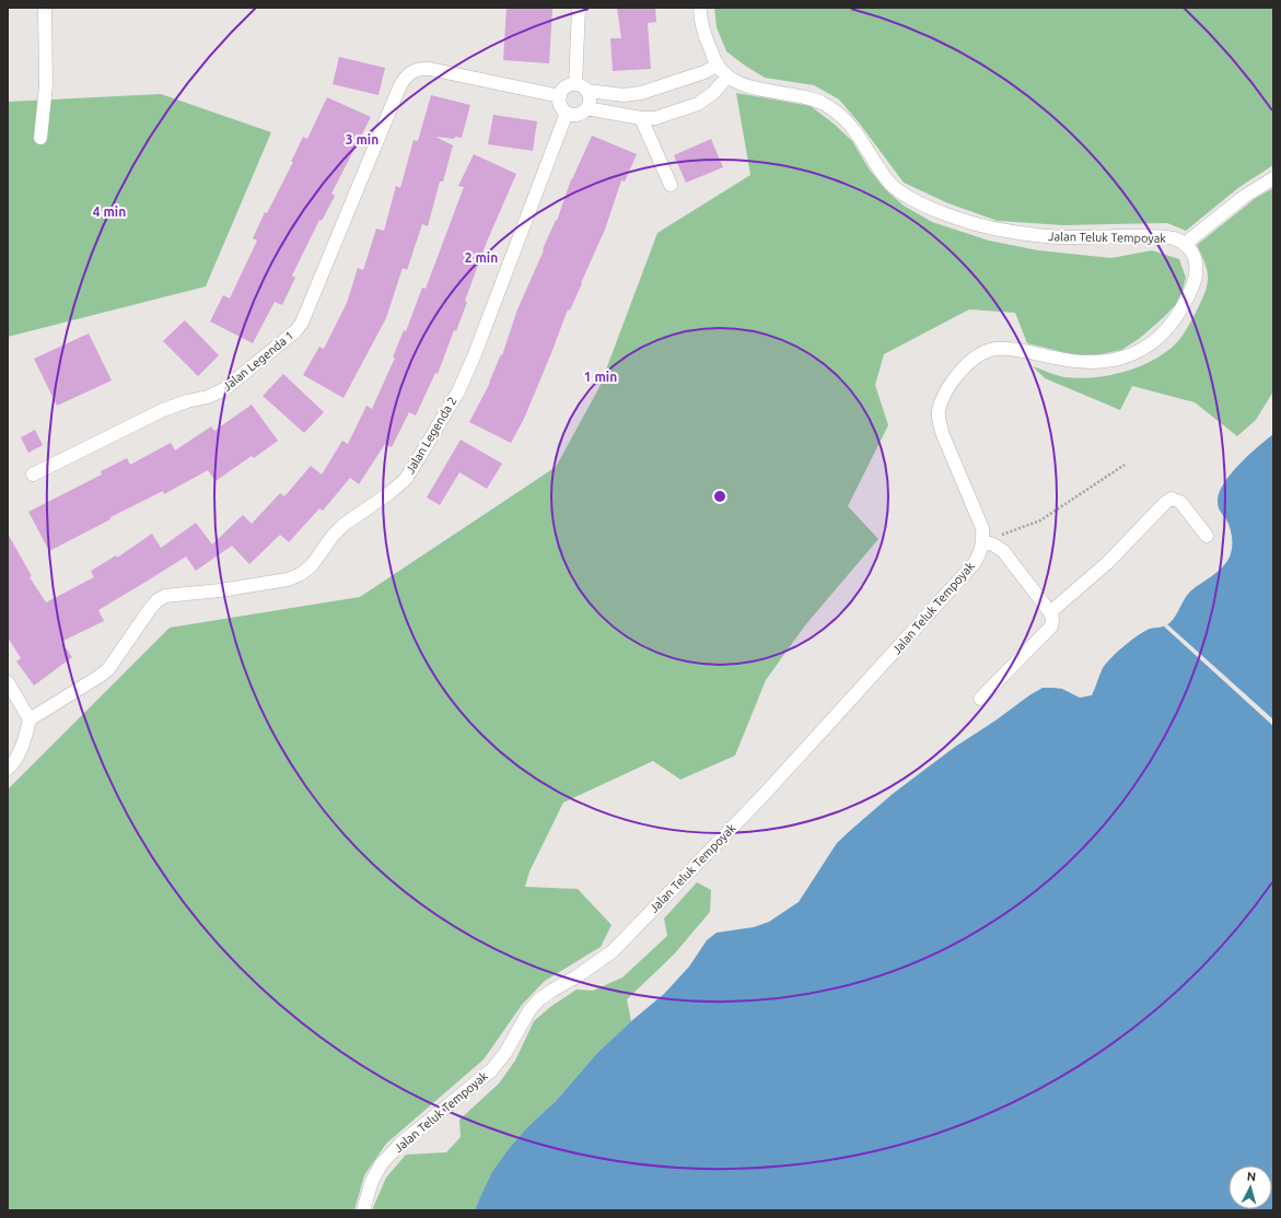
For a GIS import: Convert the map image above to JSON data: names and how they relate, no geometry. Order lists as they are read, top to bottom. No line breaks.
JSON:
{"streets":{"street":["Jalan Teluk Tempoyak","Jalan Legenda 1","Jalan Legenda 2"]},"crossings":[["Jalan Legenda 1","Jalan Legenda 2"]],"north":"top","rings":["3 min","4 min","2 min","1 min"]}
